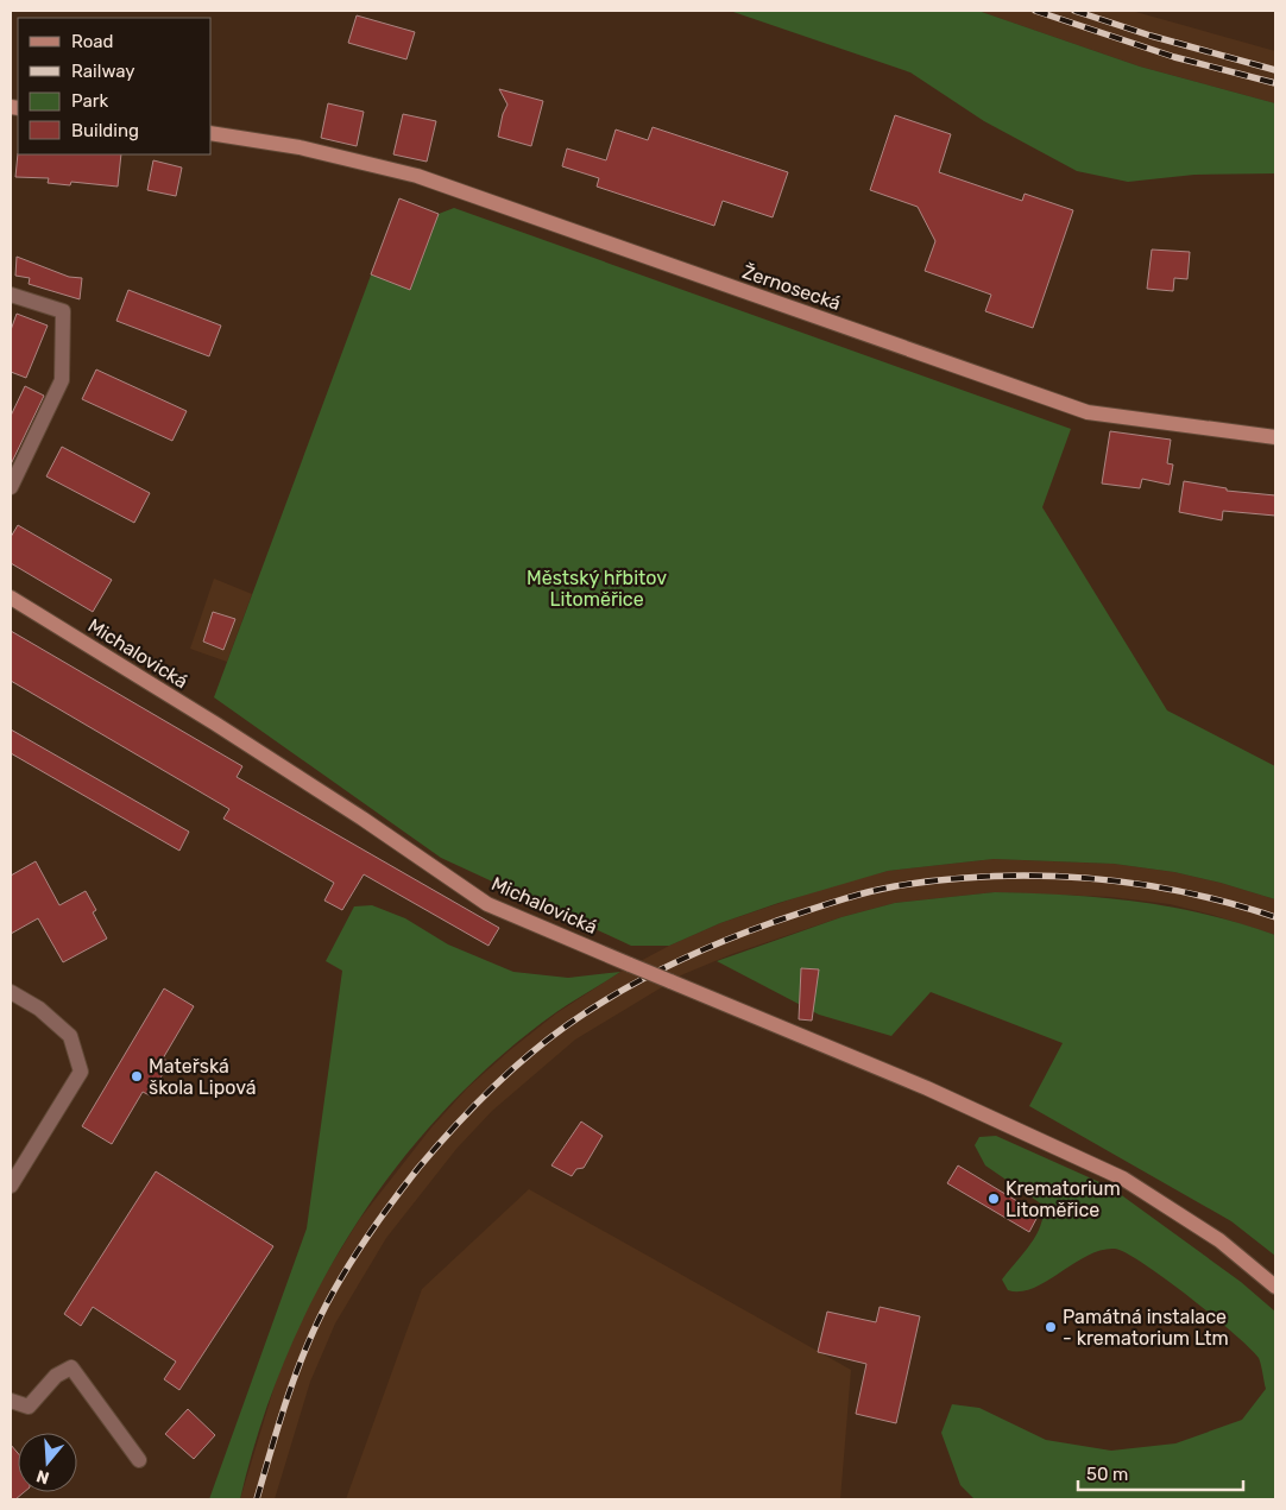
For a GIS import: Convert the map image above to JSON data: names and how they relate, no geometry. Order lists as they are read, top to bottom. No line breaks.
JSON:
{"streets":{"street":["Žernosecká","Michalovická"]},"parks":["Městský hřbitov Litoměřice"],"places":["Mateřská škola Lipová","Krematorium Litoměřice","Památná instalace - krematorium Ltm"],"legend":["Road","Railway","Park","Building"],"scale_bar":"50 m","north":"bottom"}
